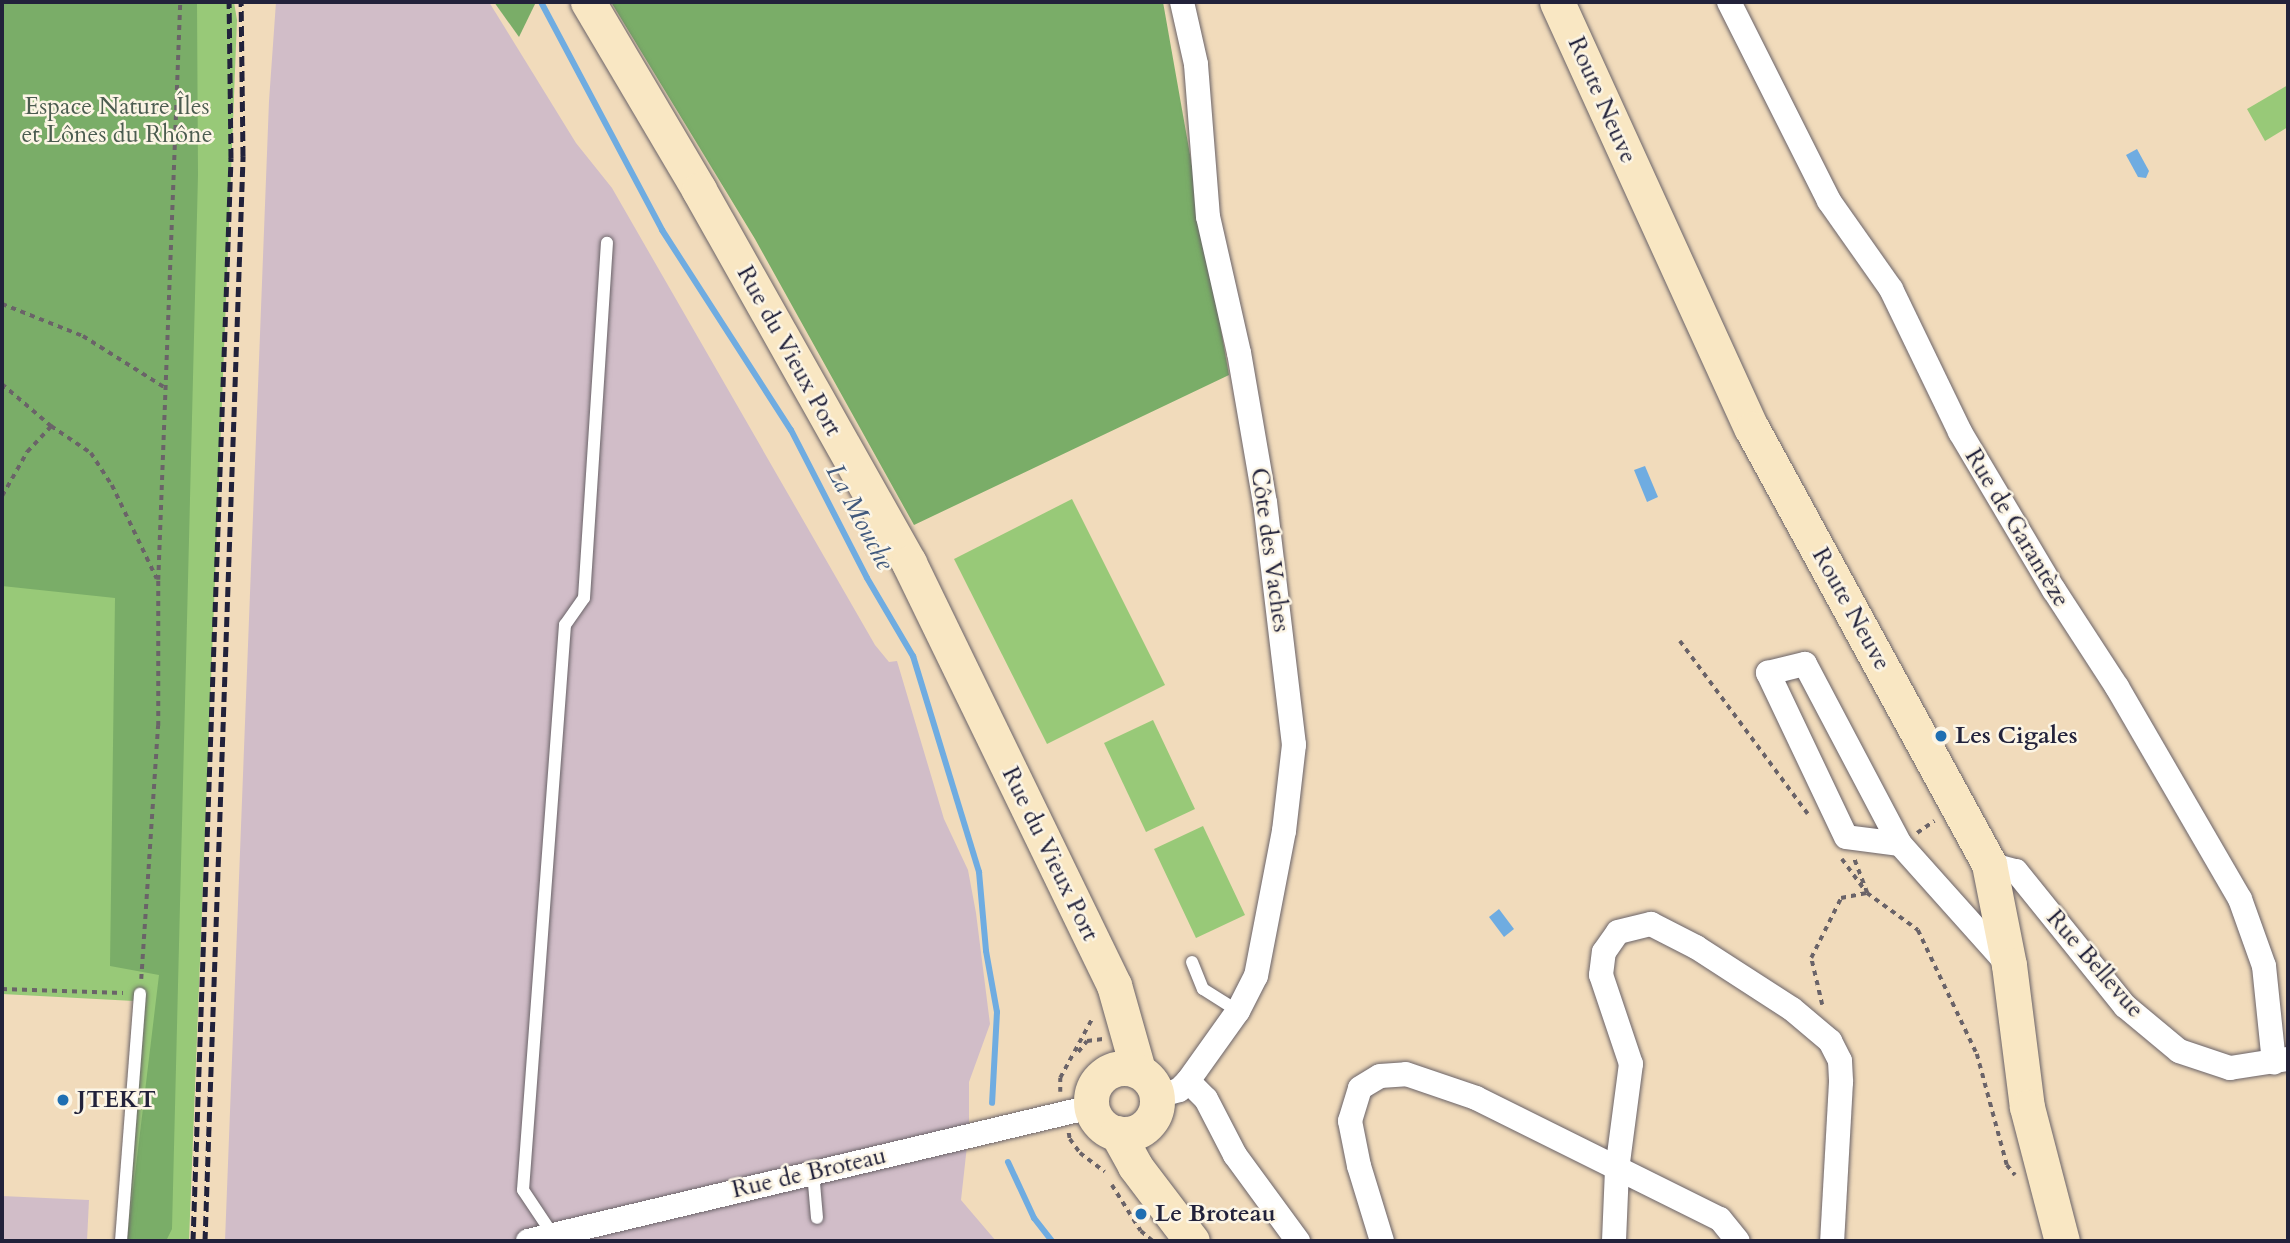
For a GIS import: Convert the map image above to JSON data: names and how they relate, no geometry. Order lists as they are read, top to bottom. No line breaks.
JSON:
{"streets":{"main road":["Route Neuve","Rue du Vieux Port"],"street":["Rue de Garantèze","Côte des Vaches","Rue Bellevue","Rue de Broteau"]},"crossings":[["Route Neuve","Rue Bellevue"],["Rue de Garantèze","Rue Bellevue"]],"water":["La Mouche"],"parks":["Espace Nature Îles et Lônes du Rhône"],"places":["Les Cigales","JTEKT","Le Broteau"]}
